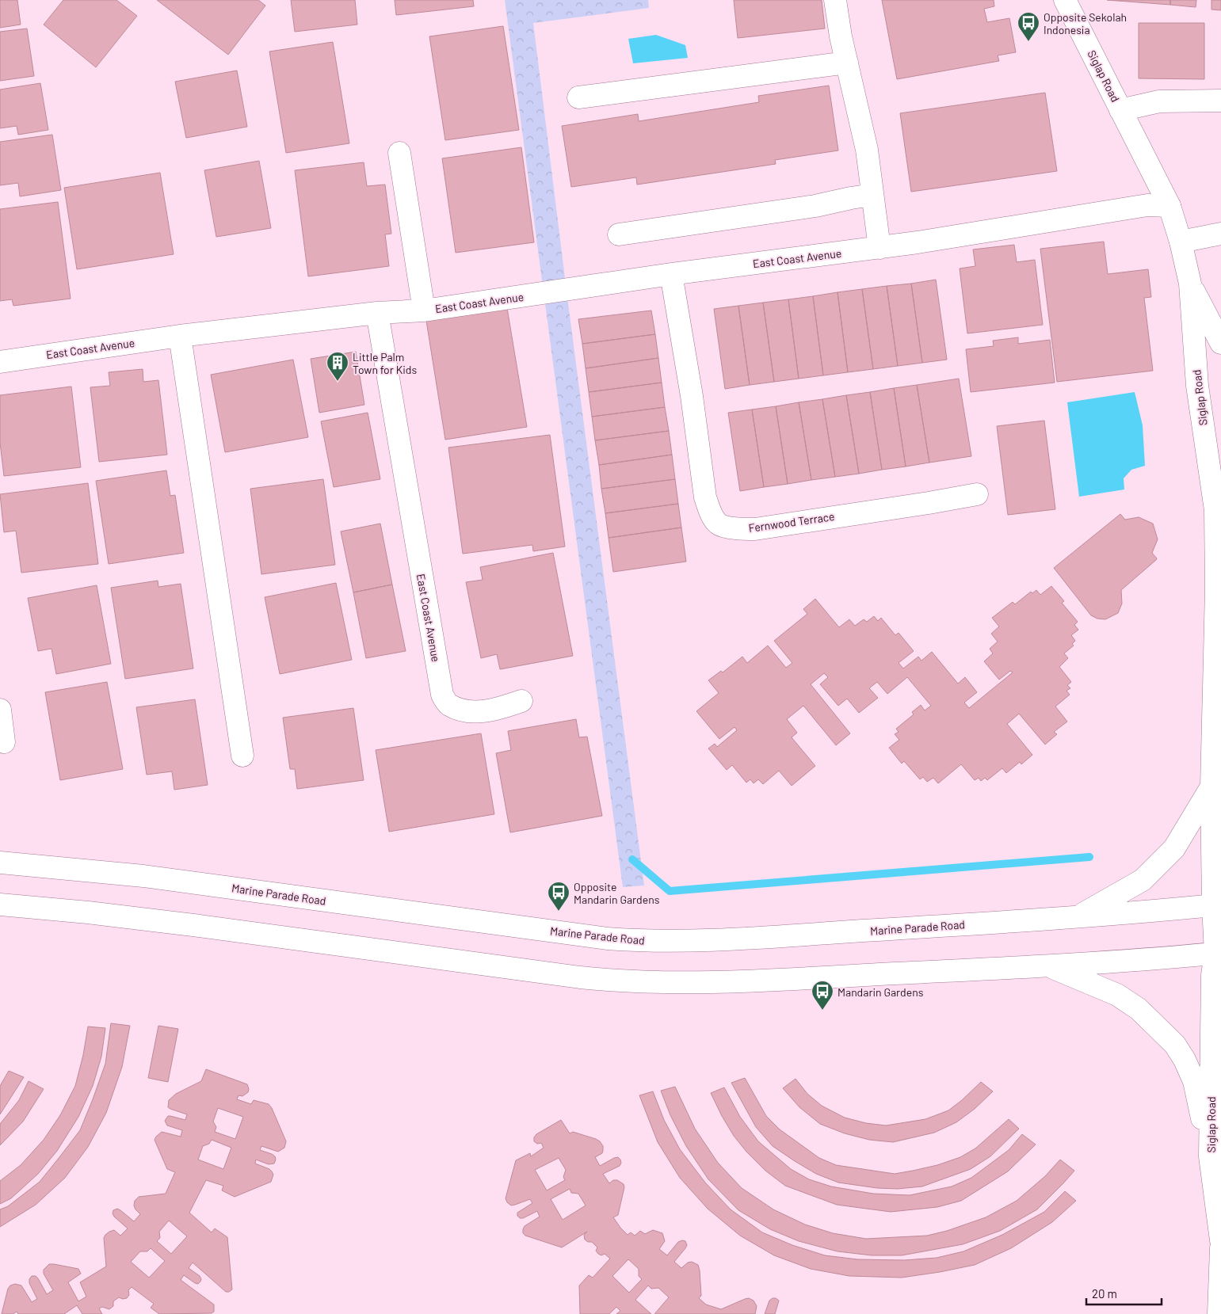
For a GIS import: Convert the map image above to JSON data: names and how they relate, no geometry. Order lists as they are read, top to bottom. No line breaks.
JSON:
{"streets":{"main road":["Siglap Road","East Coast Avenue","Fernwood Terrace","Marine Parade Road"]},"crossings":[["Siglap Road","East Coast Avenue"],["Siglap Road","Marine Parade Road"],["East Coast Avenue","Fernwood Terrace"]],"places":{"bus stop":["Opposite Sekolah Indonesia","Opposite Mandarin Gardens","Mandarin Gardens"],"building":["Little Palm Town for Kids"]},"scale_bar":"20 m"}
